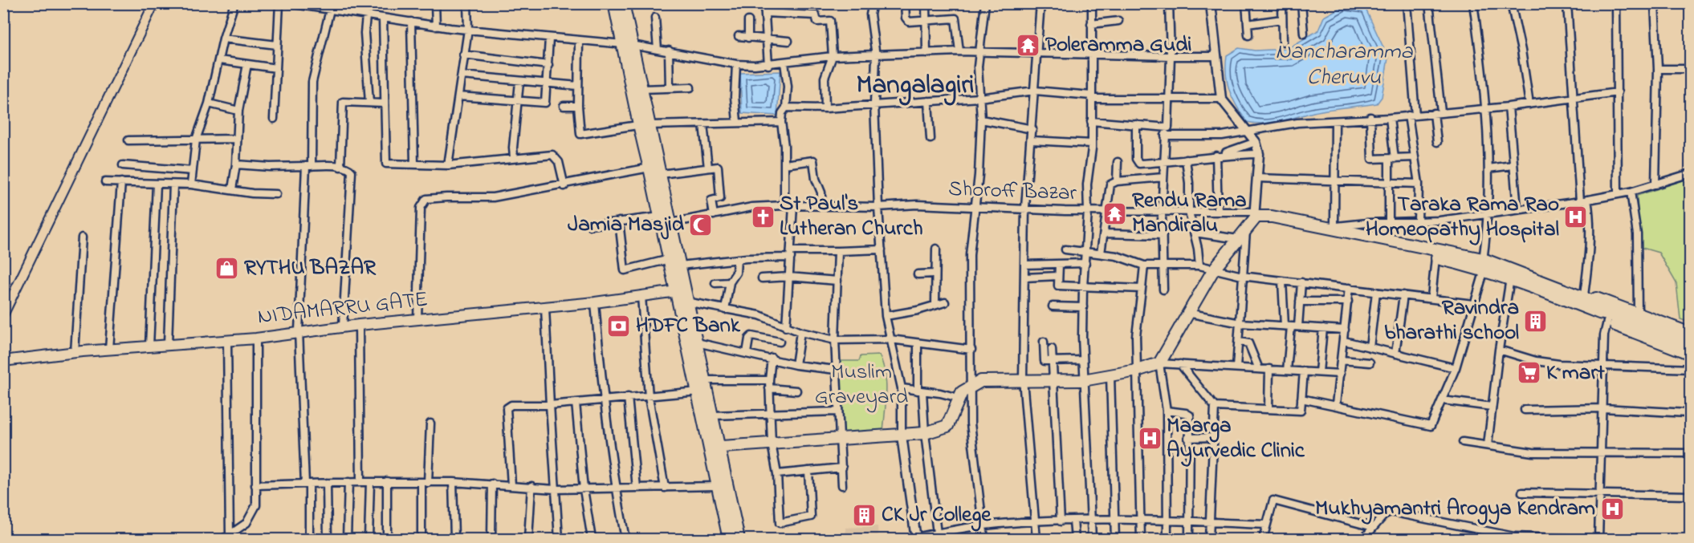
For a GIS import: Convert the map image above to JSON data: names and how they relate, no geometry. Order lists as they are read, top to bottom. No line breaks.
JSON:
{"streets":{"main road":["NIDAMARRU GATE"],"street":["Shoroff Bazar"]},"districts":["Mangalagiri"],"water":["Nancharamma Cheruvu"],"parks":["Muslim Graveyard"],"places":{"temple":["Poleramma Gudi","Rendu Rama Mandiralu"],"church":["St Paul's Lutheran Church"],"hospital":["Taraka Rama Rao Homeopathy Hospital","Maarga Ayurvedic Clinic","Mukhyamantri Arogya Kendram"],"mosque":["Jamia Masjid"],"shop":["RYTHU BAZAR"],"building":["Ravindra bharathi school","CK Jr College"],"bank":["HDFC Bank"],"supermarket":["K mart"]}}
